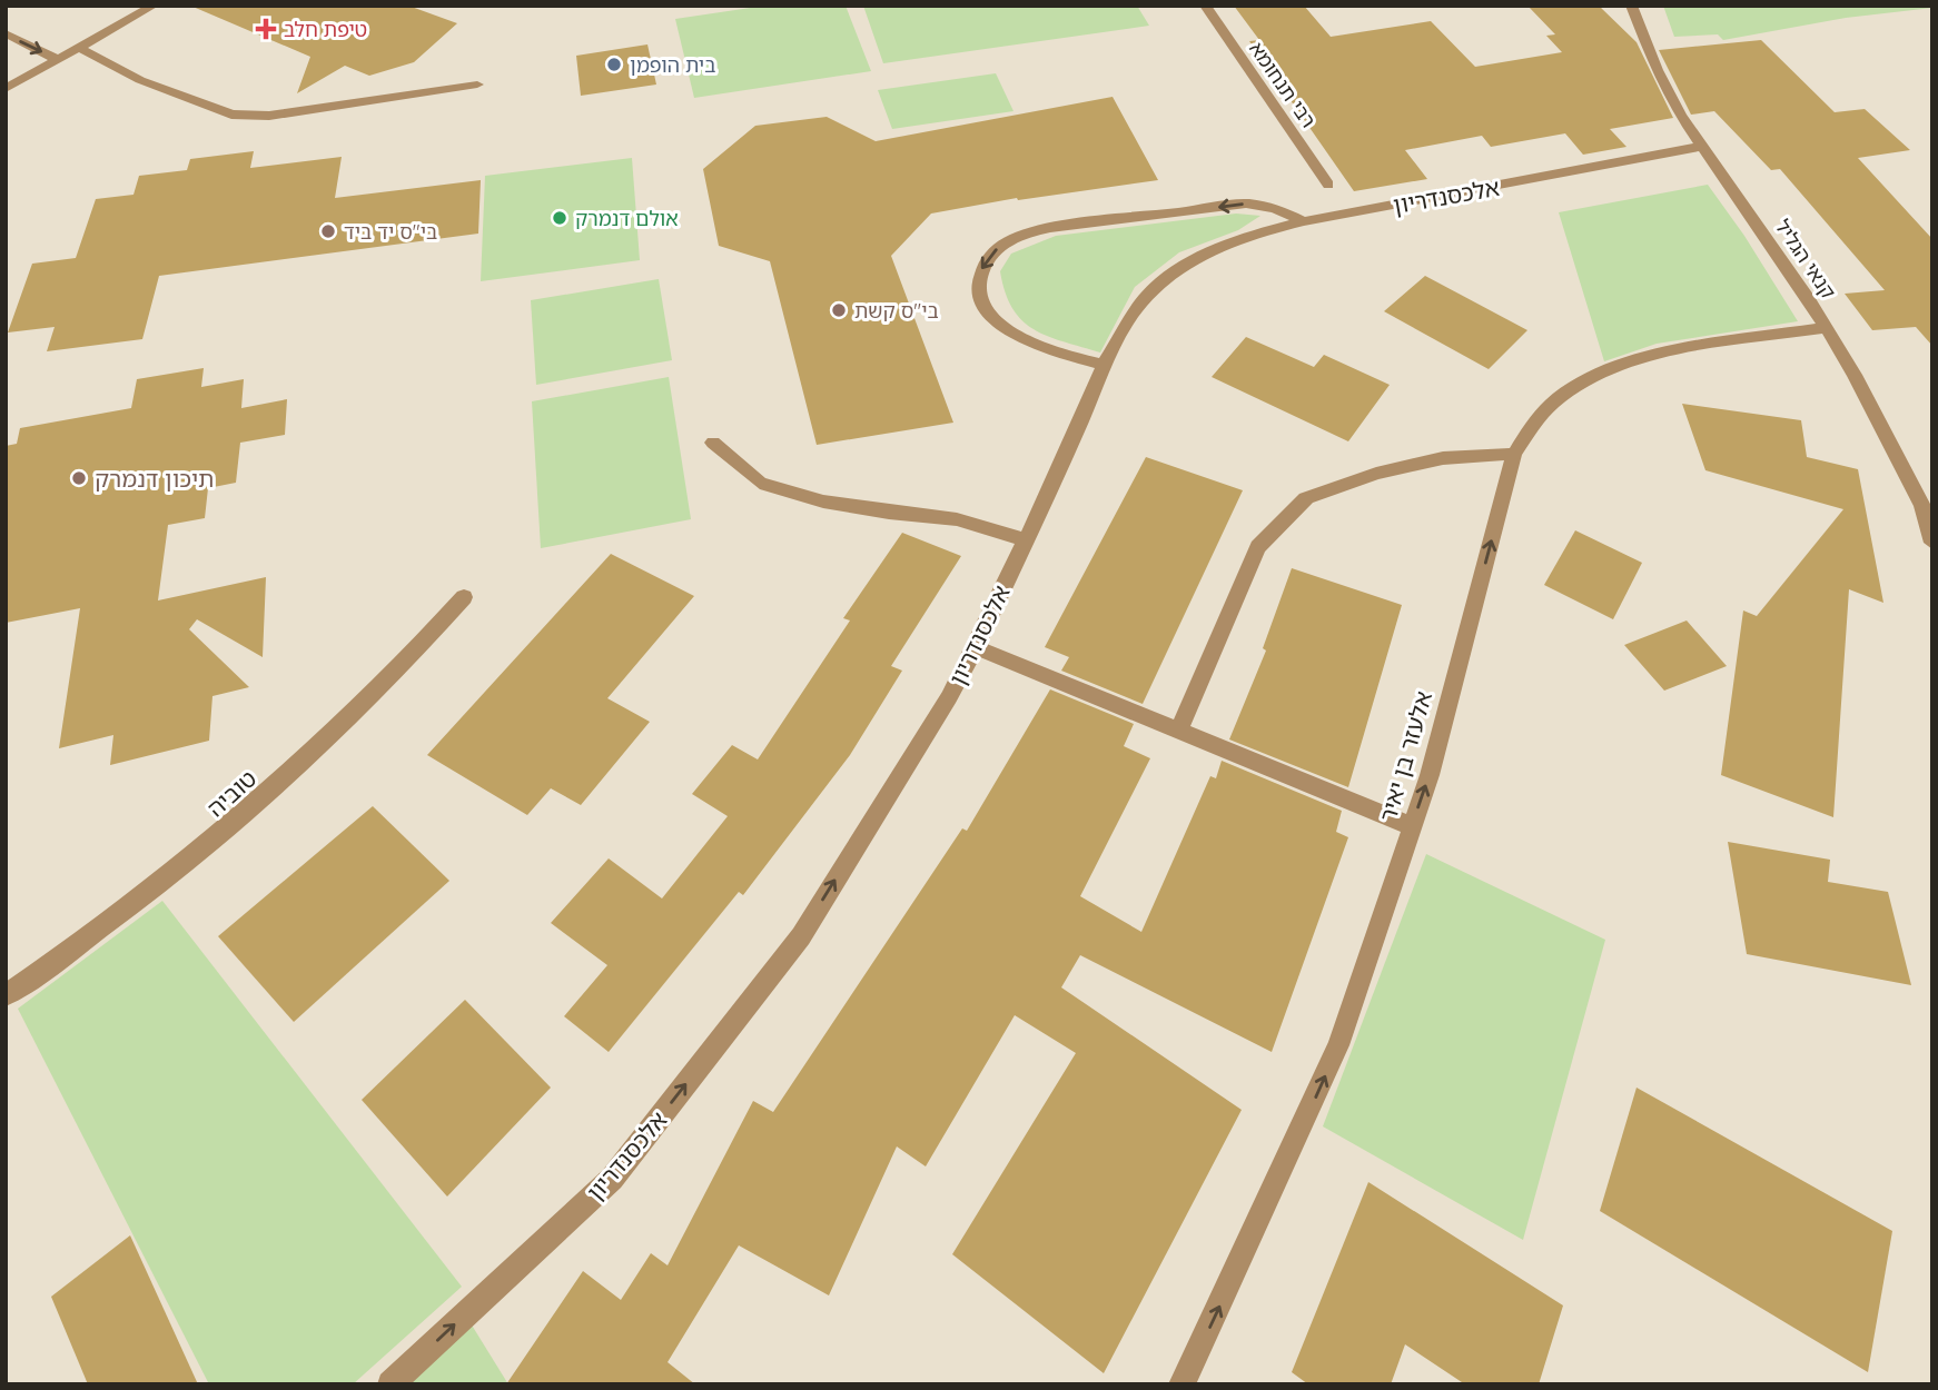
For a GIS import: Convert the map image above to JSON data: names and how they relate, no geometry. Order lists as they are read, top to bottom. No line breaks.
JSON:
{"streets":{"street":["רבי תנחומא","אלכסנדריון","קנאי הגליל","אלעזר בן יאיר","טוביה"]},"crossings":[["אלכסנדריון","קנאי הגליל"],["קנאי הגליל","אלעזר בן יאיר"]],"one_way":["אלכסנדריון","אלעזר בן יאיר"],"places":{"health":["טיפת חלב"],"other":["בית הופמן","אולם דנמרק","בי\"ס יד ביד","בי\"ס קשת","תיכון דנמרק"]}}
